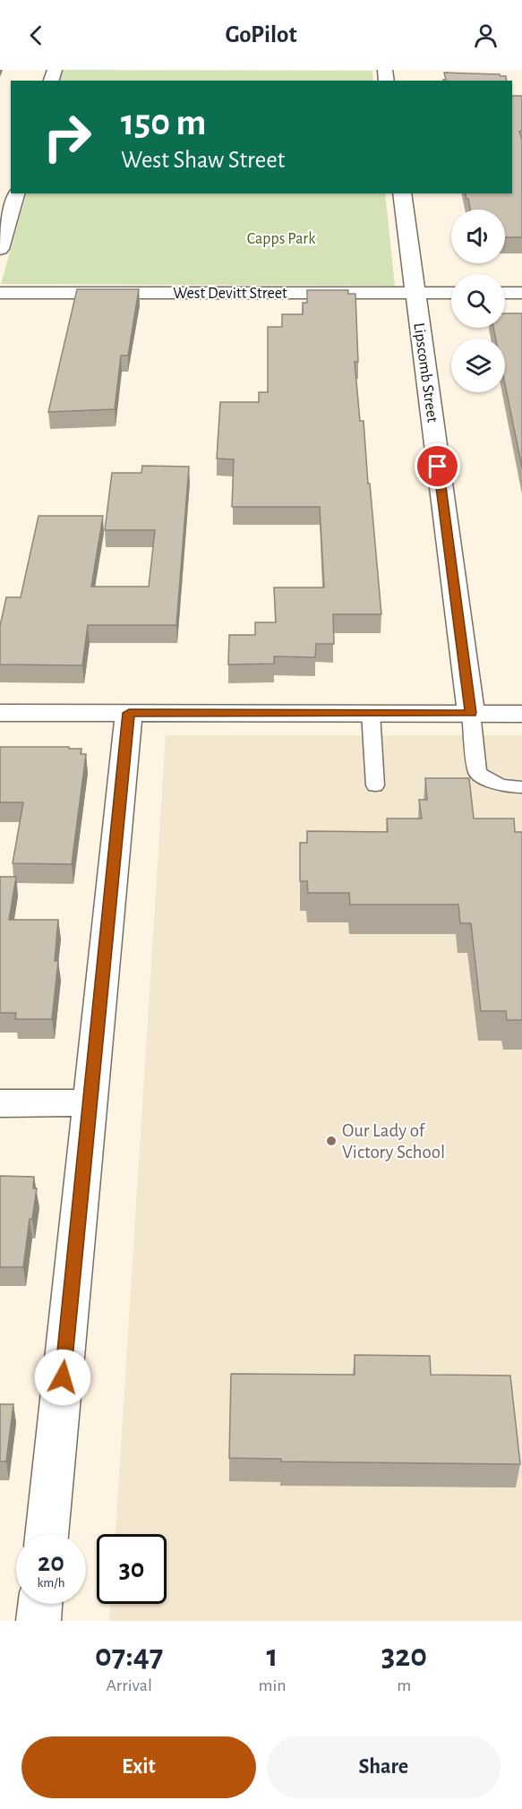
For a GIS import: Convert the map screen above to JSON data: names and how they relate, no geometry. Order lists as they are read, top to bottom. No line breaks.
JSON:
{"streets":{"street":["West Devitt Street","Lipscomb Street"]},"crossings":[["West Devitt Street","Lipscomb Street"]],"parks":["Capps Park"],"places":["Our Lady of Victory School"],"page":{"header":"GoPilot","turn":["150 m","West Shaw Street"],"speed":"20 km/h","limit":"30","eta":["07:47","Arrival","1","min","320","m"],"buttons":["Exit","Share"]}}
